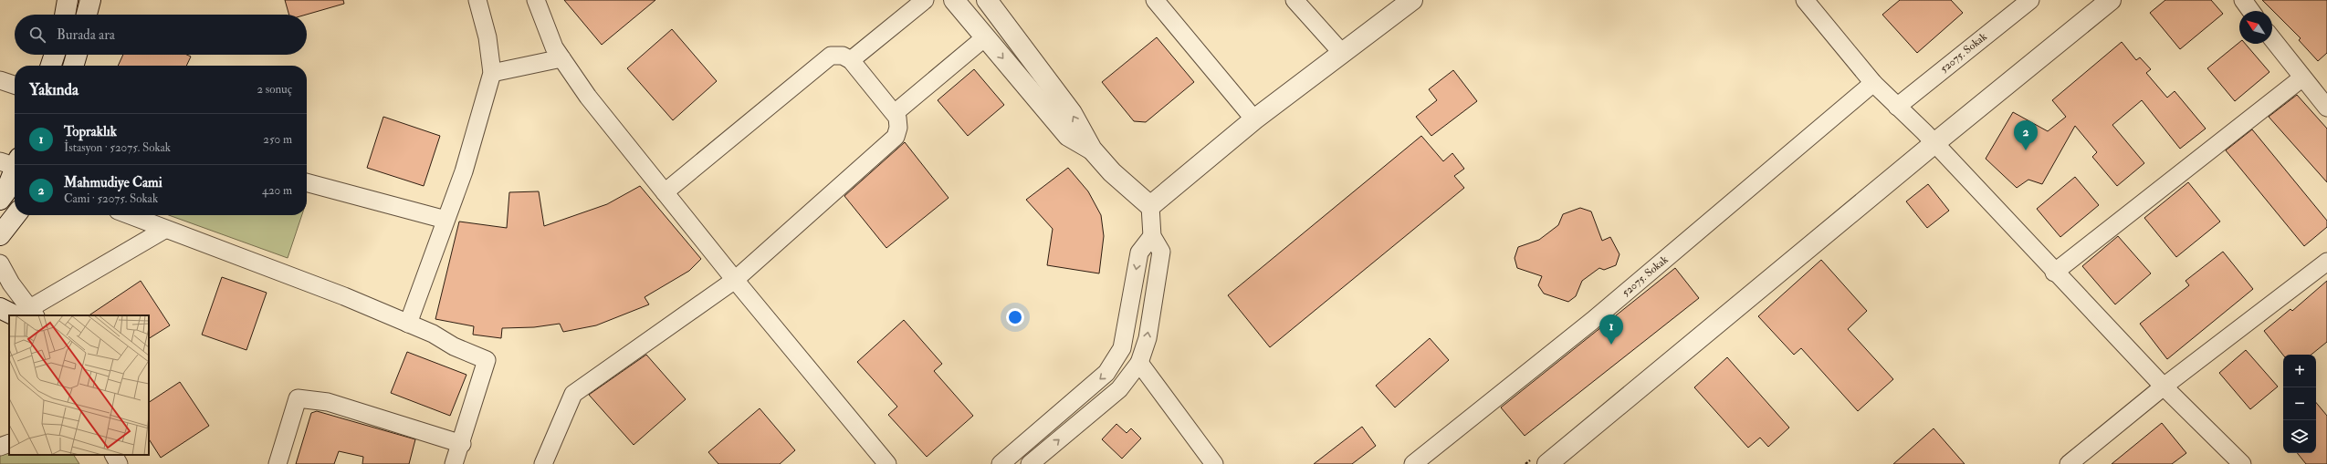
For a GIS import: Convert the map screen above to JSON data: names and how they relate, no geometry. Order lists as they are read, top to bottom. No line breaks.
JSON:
{"streets":{"street":["52075. Sokak"]},"north":"top left","page":{"search":"Burada ara","heading":["Yakında","2 sonuç"],"list":[{"mark":"1","name":"Topraklık","note":"İstasyon · 52075. Sokak","value":"250 m"},{"mark":"2","name":"Mahmudiye Cami","note":"Cami · 52075. Sokak","value":"420 m"}],"pins":["2","1"],"map_buttons":["+","−"]}}
